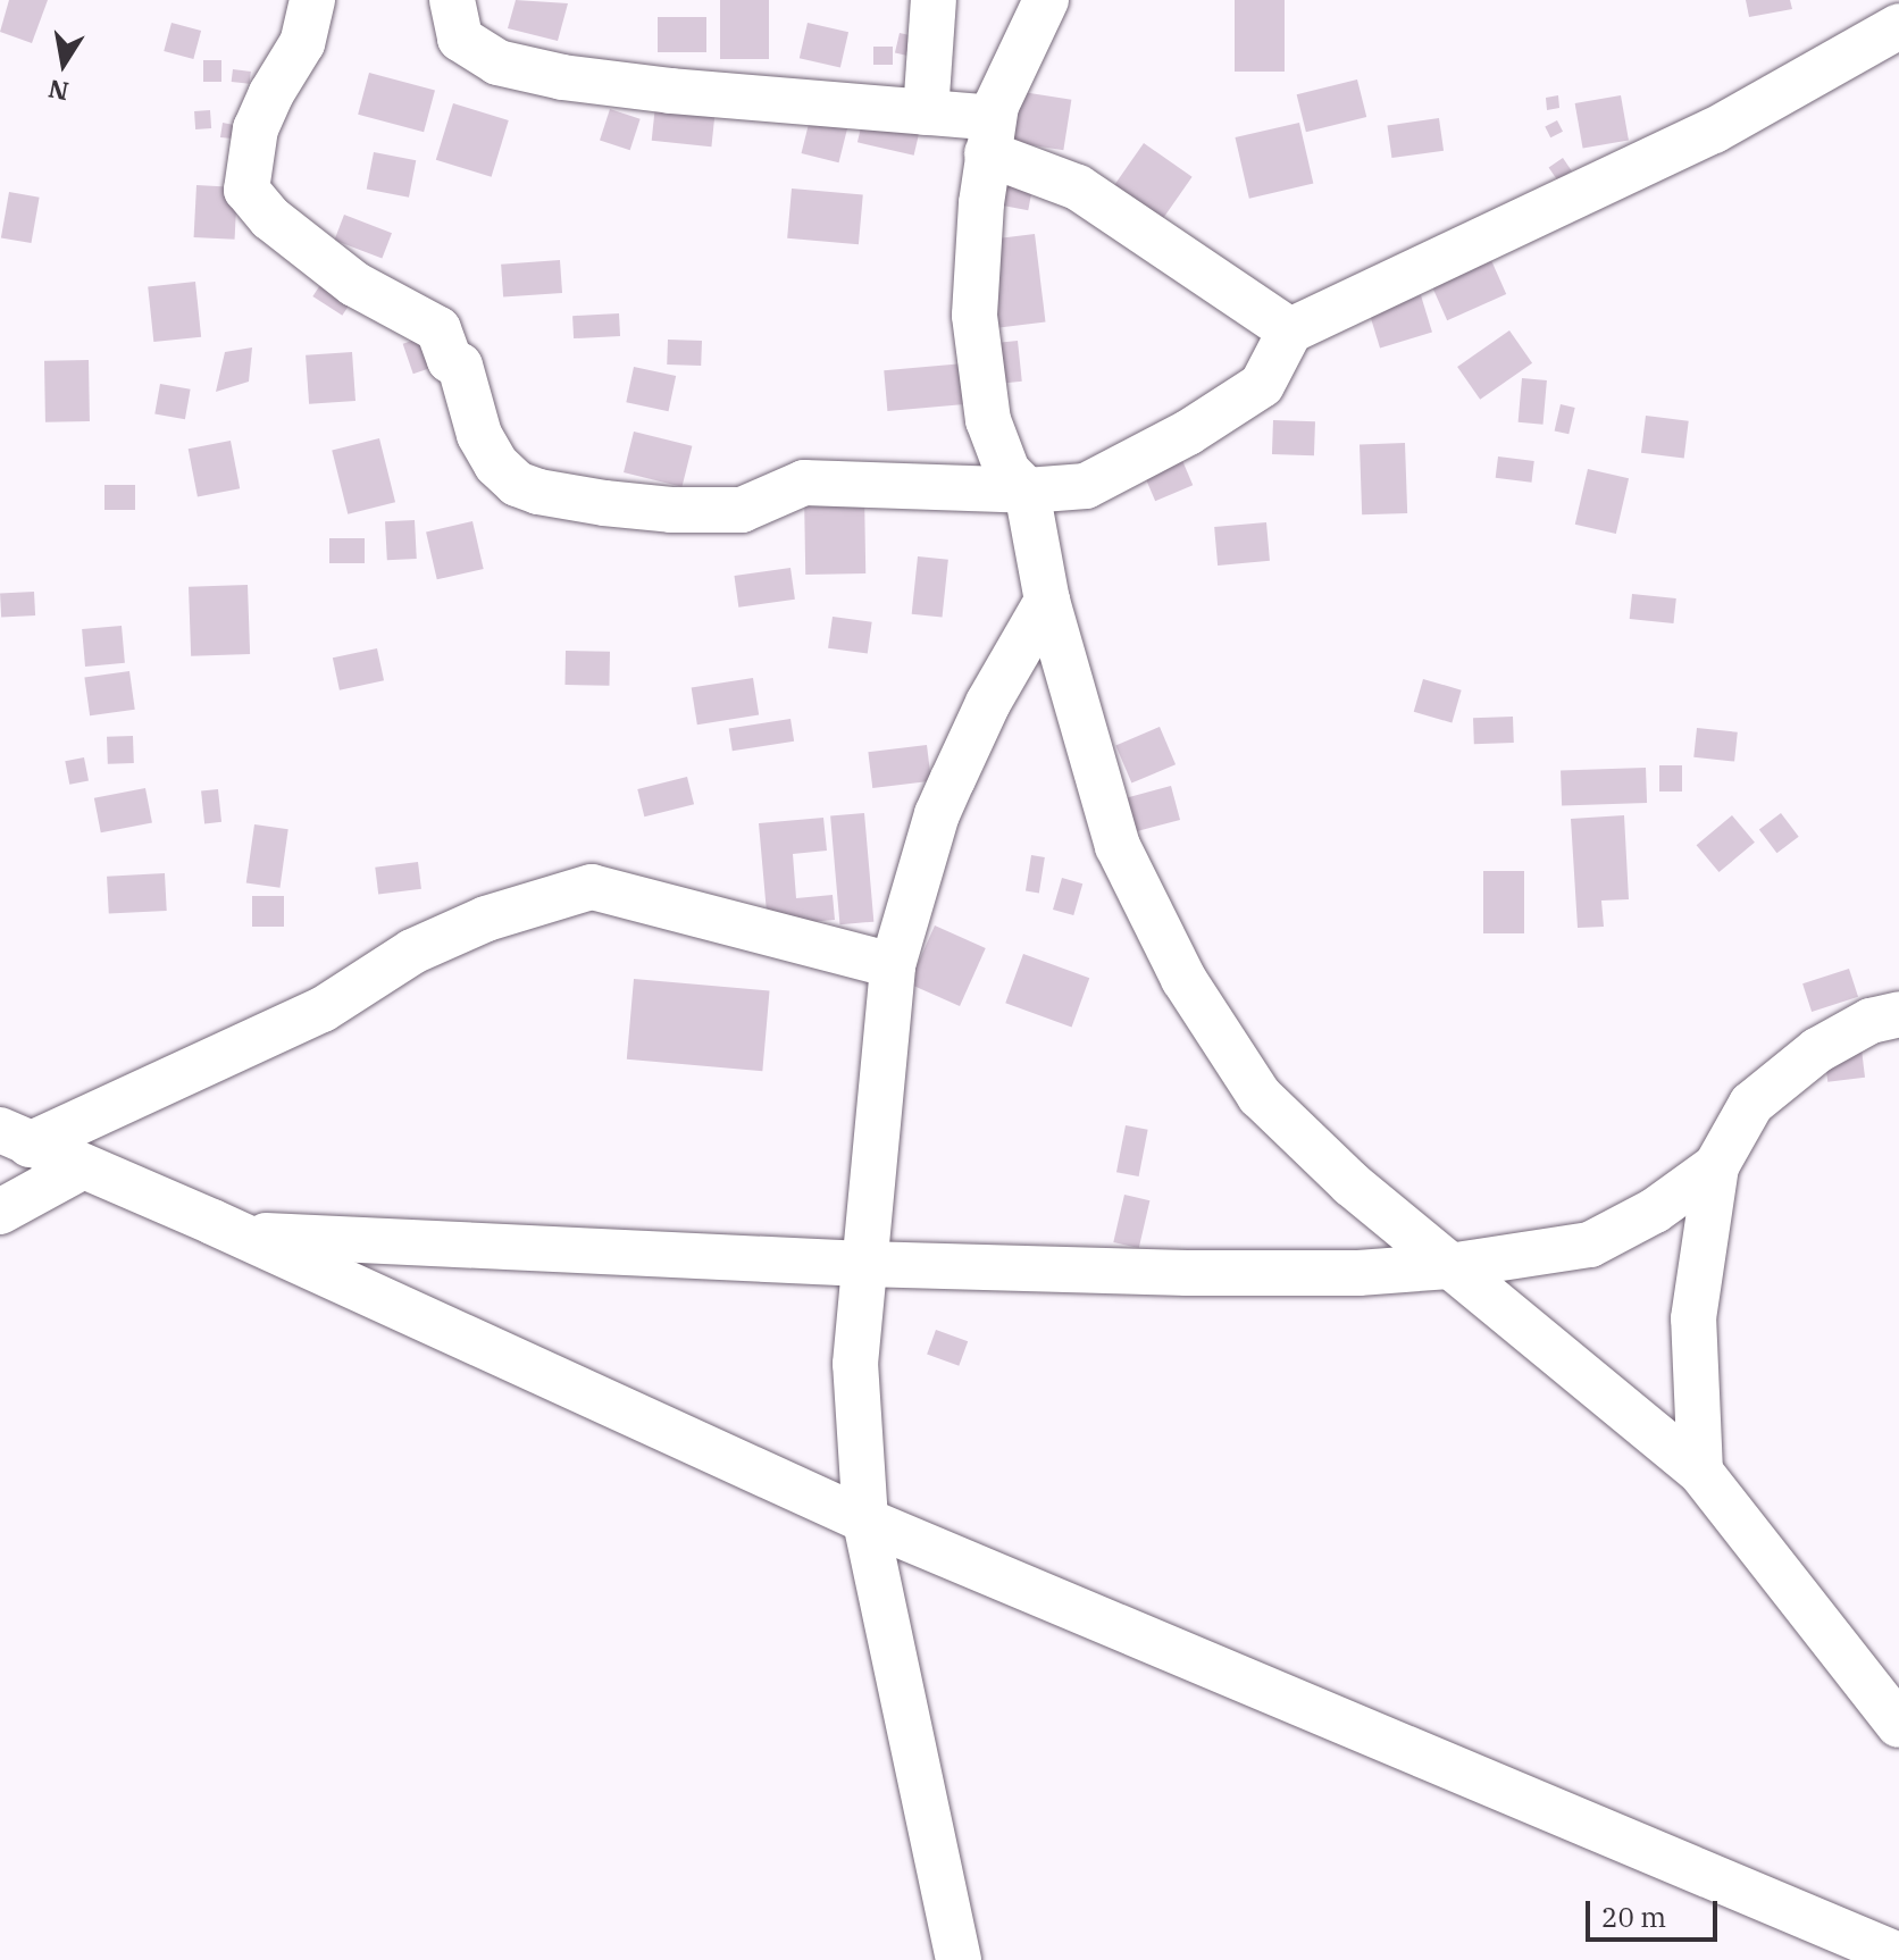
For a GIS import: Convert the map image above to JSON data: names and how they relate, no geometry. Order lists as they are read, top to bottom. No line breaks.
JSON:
{"scale_bar":"20 m","north":"bottom"}
